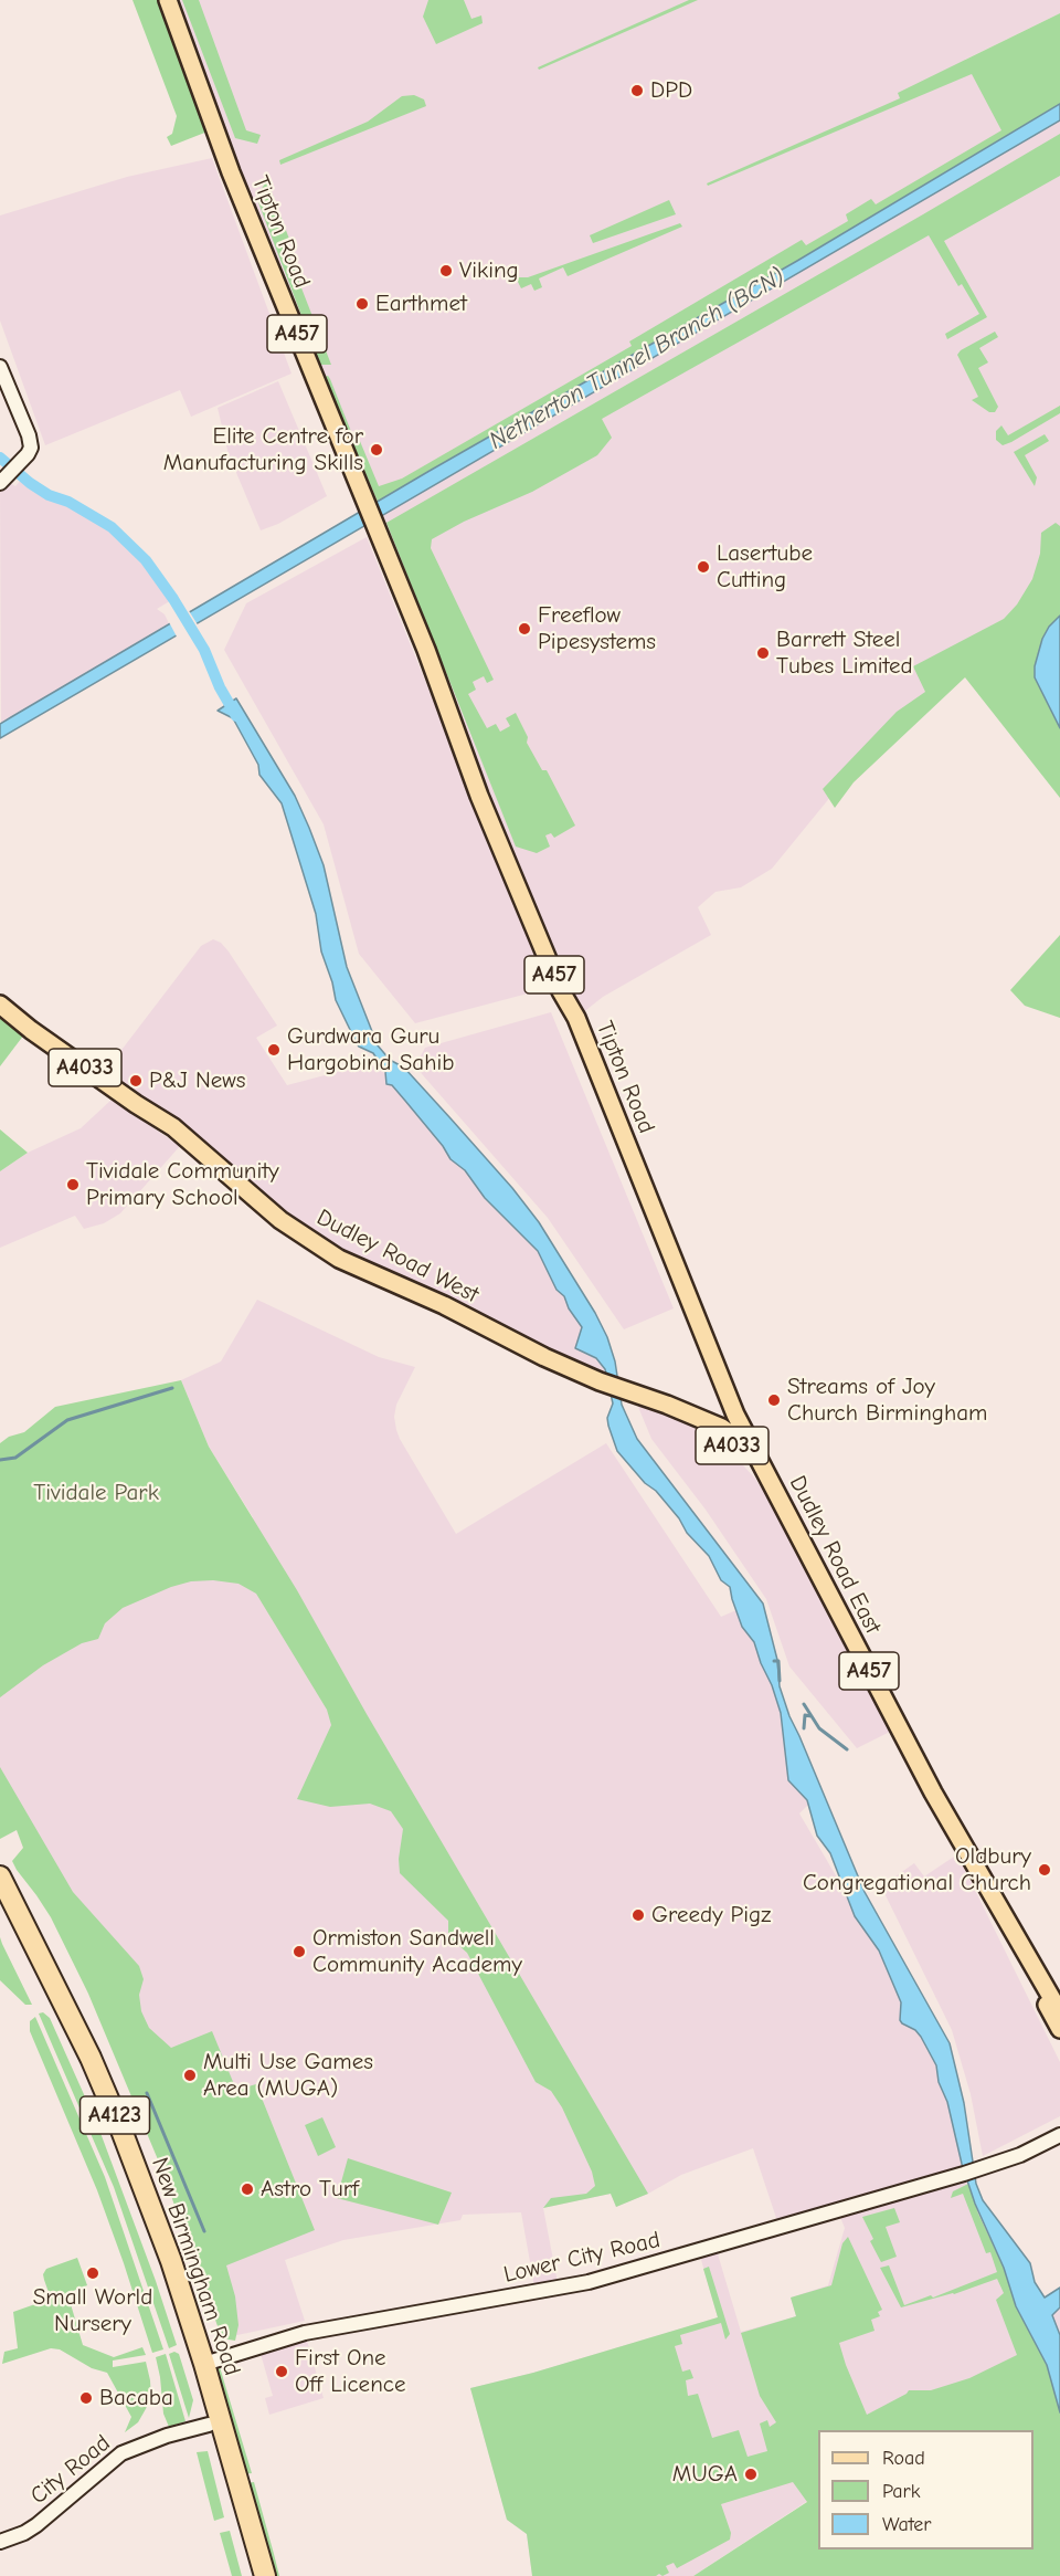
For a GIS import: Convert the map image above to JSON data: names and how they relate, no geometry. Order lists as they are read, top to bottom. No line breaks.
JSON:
{"streets":{"highway":["A4123","New Birmingham Road"],"main road":["Tipton Road","A457","A4033","Dudley Road West","Dudley Road East"],"street":["Lower City Road","City Road"]},"crossings":[["Tipton Road","A4033"],["Tipton Road","Dudley Road East"],["A4033","Dudley Road West"],["A4033","Dudley Road East"],["Lower City Road","New Birmingham Road"],["New Birmingham Road","City Road"]],"water":["Netherton Tunnel Branch (BCN)"],"parks":["Tividale Park"],"places":["DPD","Viking","Earthmet","Elite Centre for Manufacturing Skills","Lasertube Cutting","Freeflow Pipesystems","Barrett Steel Tubes Limited","Gurdwara Guru Hargobind Sahib","P&J News","Tividale Community Primary School","Streams of Joy Church Birmingham","Oldbury Congregational Church","Greedy Pigz","Ormiston Sandwell Community Academy","Multi Use Games Area (MUGA)","Astro Turf","Small World Nursery","First One Off Licence","Bacaba","MUGA"],"legend":["Road","Park","Water"]}
